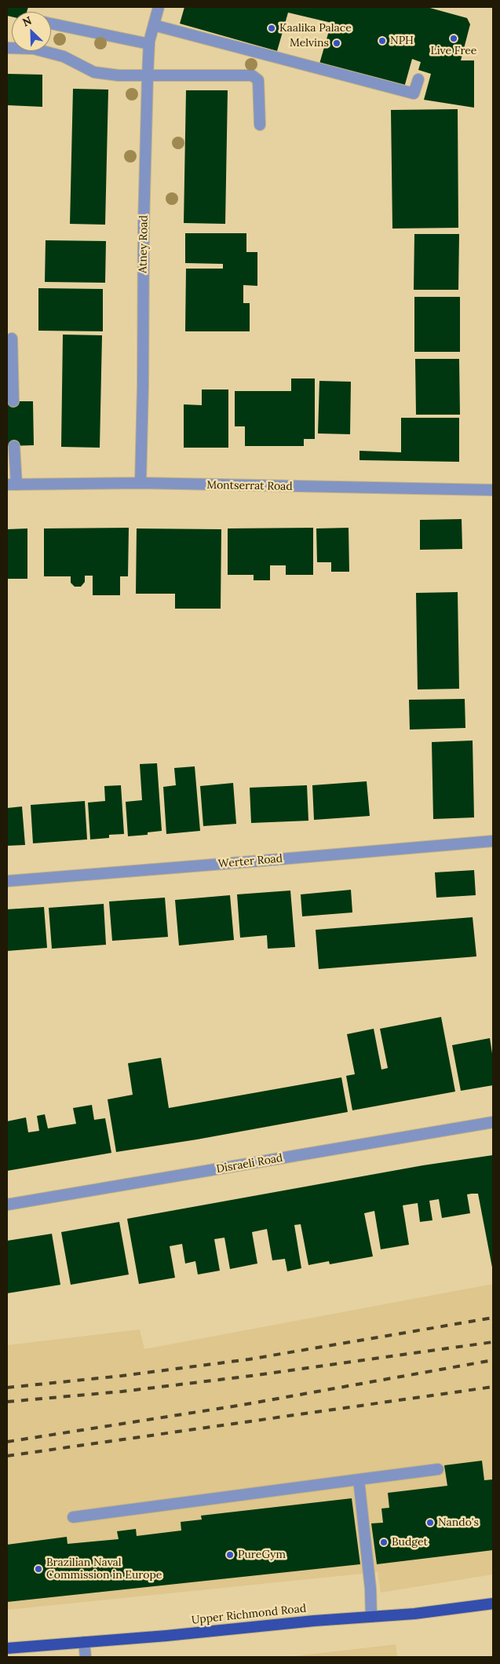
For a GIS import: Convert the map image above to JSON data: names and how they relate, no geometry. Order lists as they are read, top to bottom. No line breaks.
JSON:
{"streets":{"highway":["Upper Richmond Road"],"street":["Atney Road","Montserrat Road","Werter Road","Disraeli Road"]},"crossings":[["Atney Road","Montserrat Road"]],"places":["Kaalika Palace","Live Free","NPH","Melvins","Nando's","Budget","PureGym","Brazilian Naval Commission in Europe"],"north":"top left"}
